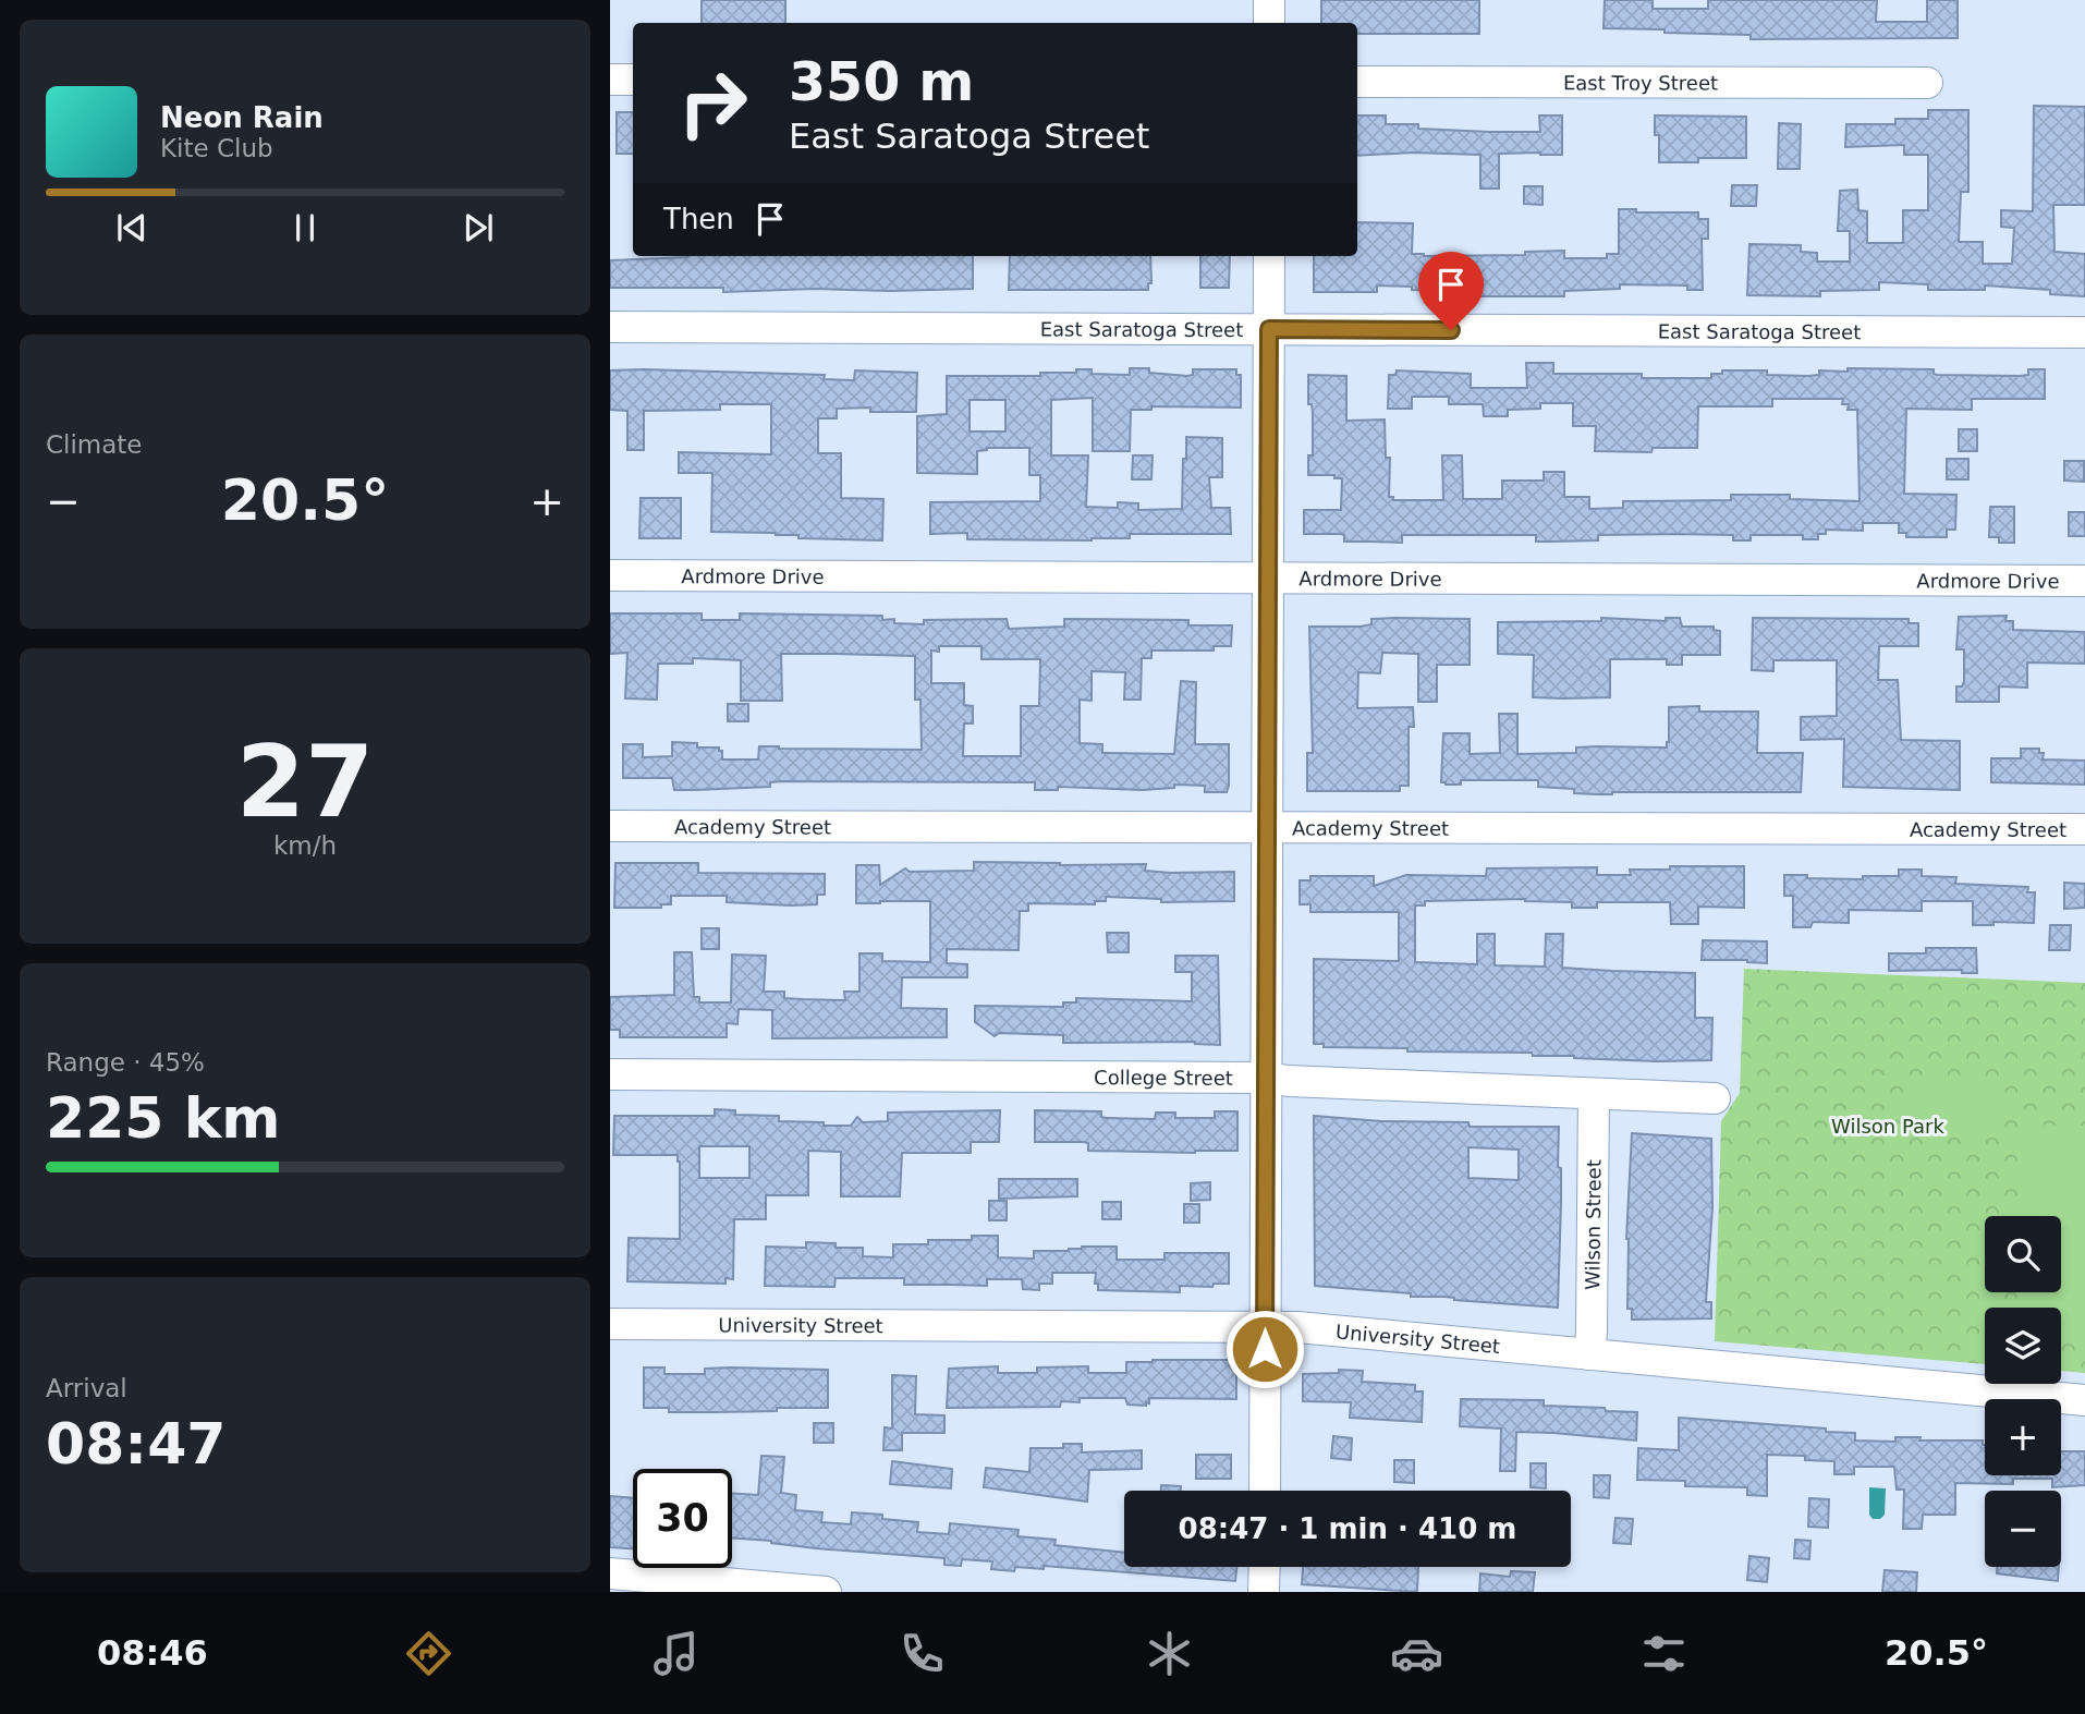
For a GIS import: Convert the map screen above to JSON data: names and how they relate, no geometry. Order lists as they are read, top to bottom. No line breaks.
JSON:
{"streets":{"street":["East Troy Street","East Saratoga Street","Ardmore Drive","Academy Street","College Street","Wilson Street","University Street"]},"crossings":[["College Street","Wilson Street"],["Wilson Street","University Street"]],"parks":["Wilson Park"],"page":{"turn":["350 m","East Saratoga Street"],"song":["Neon Rain","Kite Club"],"then":"Then","tile":["Climate",["27","km/h"],["Range · 45%","225 km"],["Arrival","08:47"]],"heat":["−","20.5°","+"],"map_buttons":["+","−"],"limit":"30","trip":"08:47 · 1 min · 410 m","tabs":["08:46","20.5°"]}}
